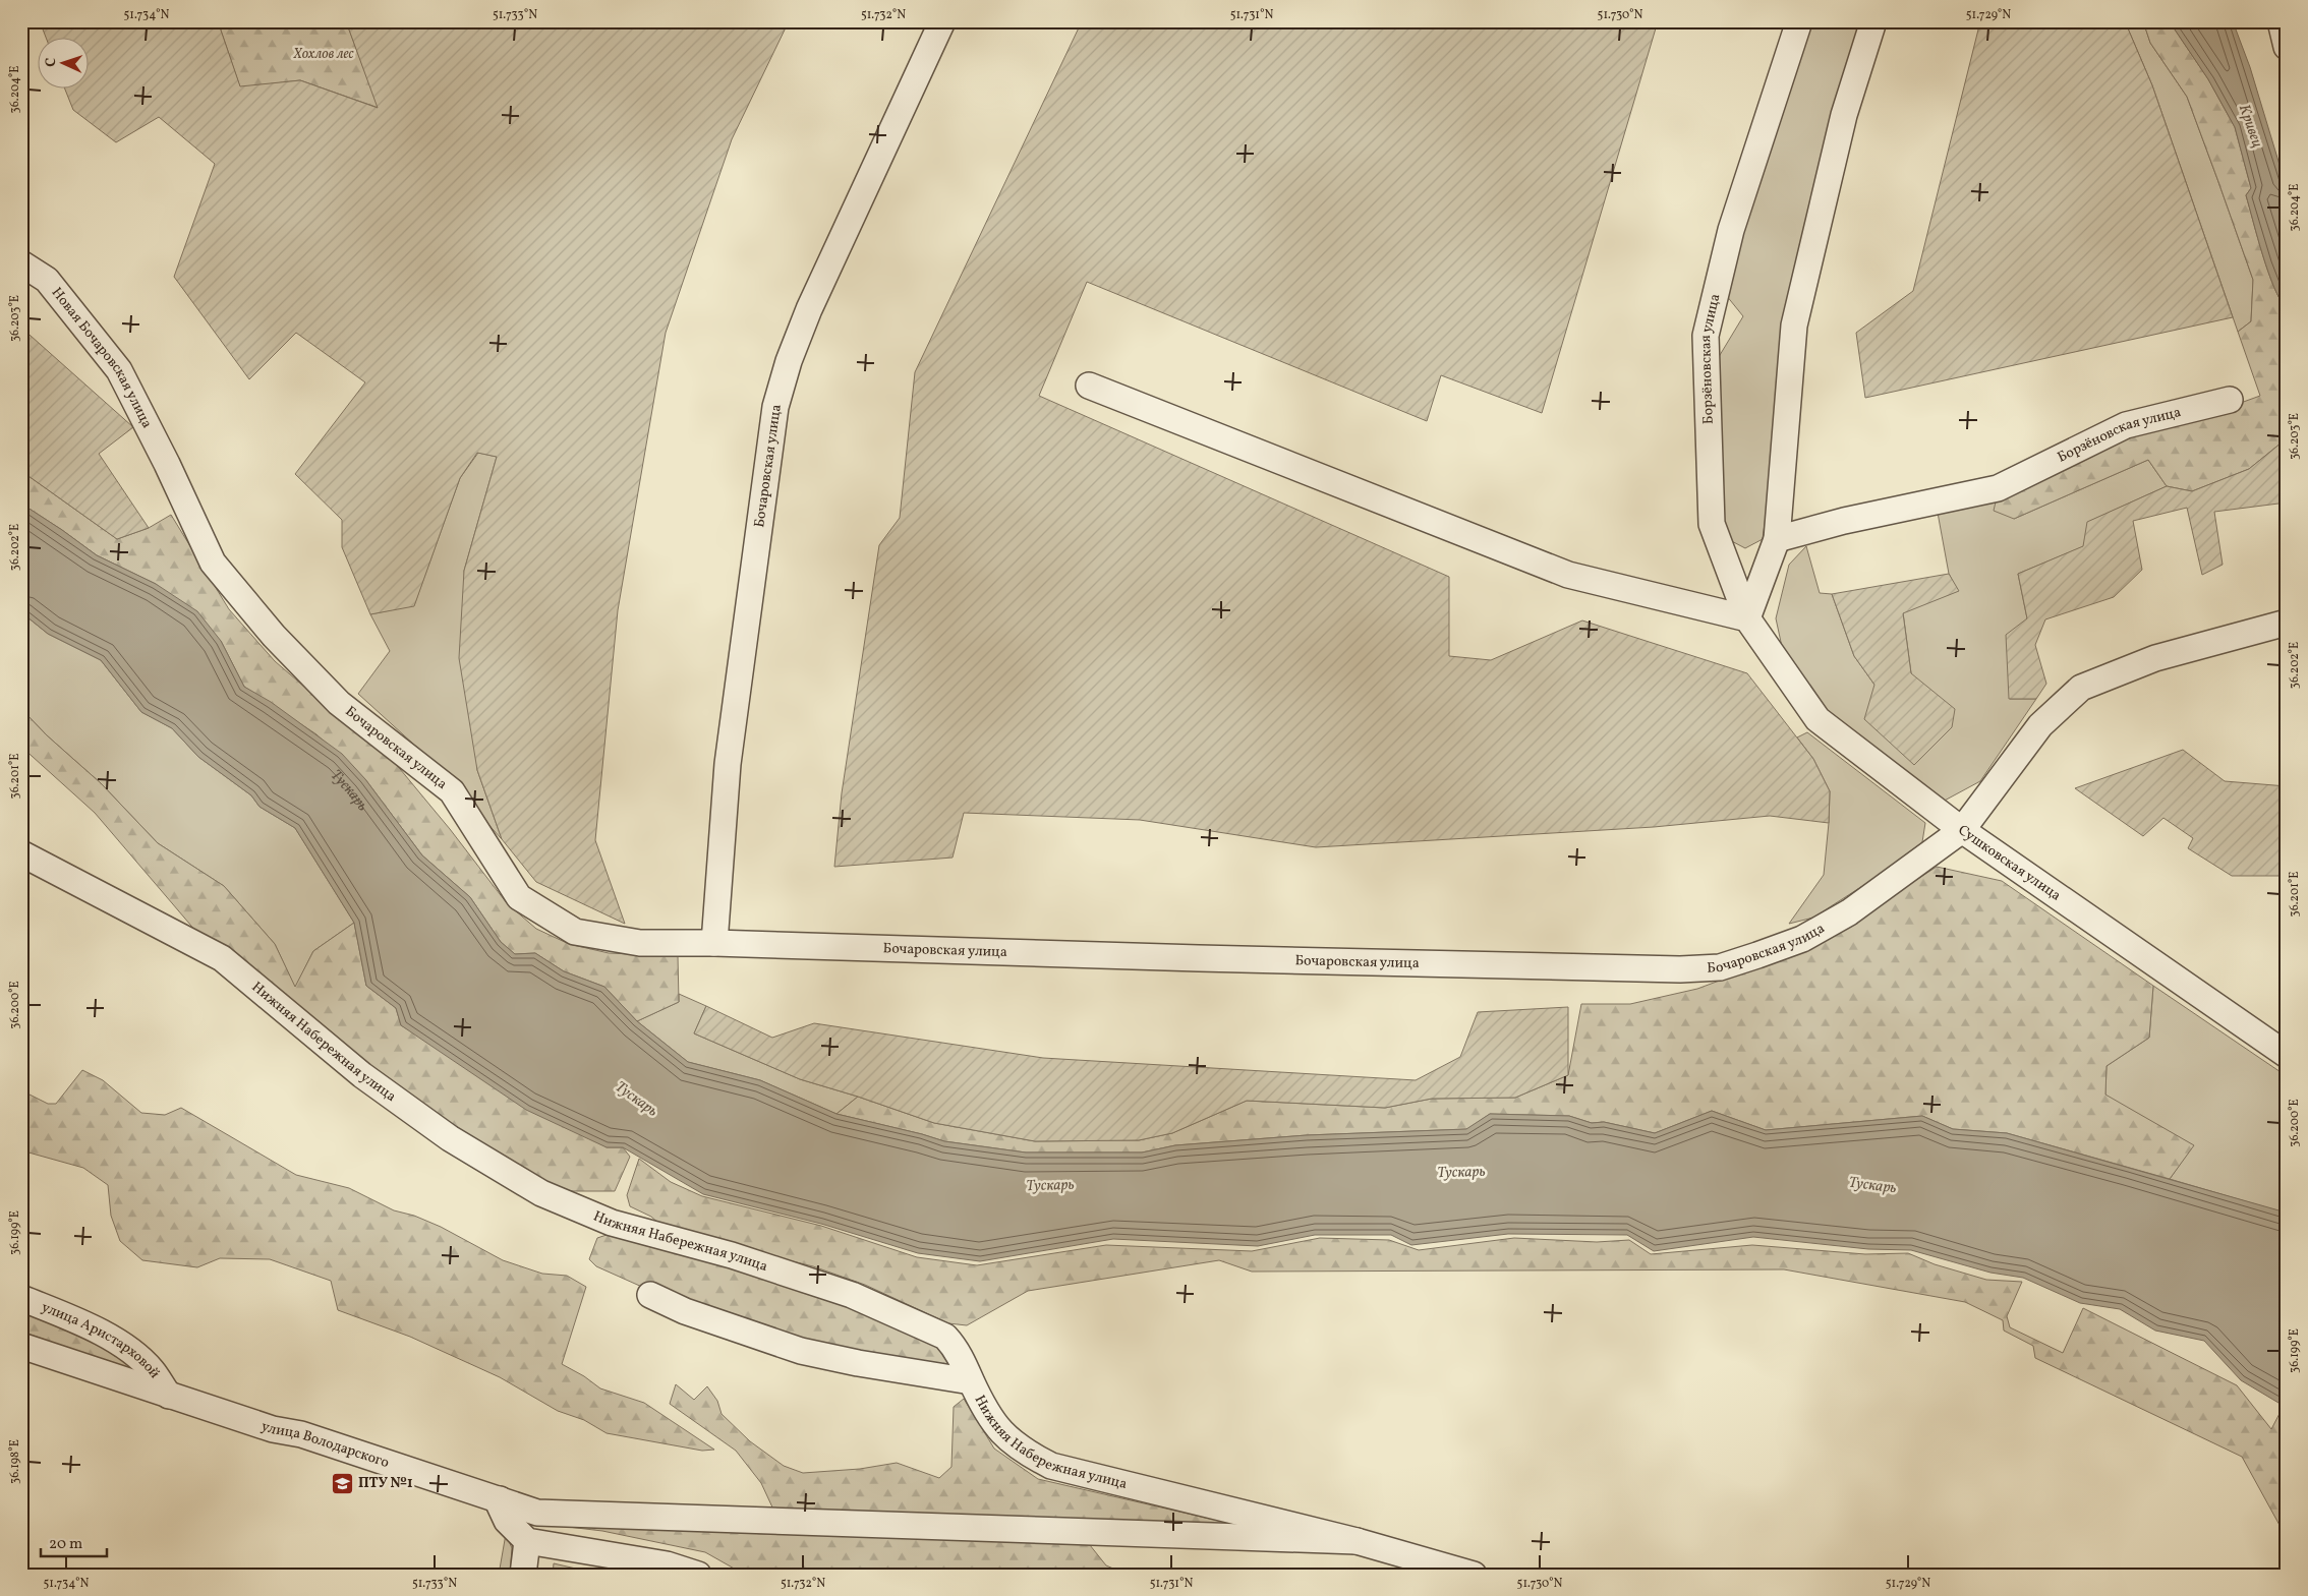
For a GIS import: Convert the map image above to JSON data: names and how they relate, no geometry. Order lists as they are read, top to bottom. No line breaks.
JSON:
{"streets":{"street":["Новая Бочаровская улица","Борзёновская улица","Бочаровская улица","Сушковская улица","Нижняя Набережная улица","улица Аристарховой","улица Володарского"]},"crossings":[["Новая Бочаровская улица","Бочаровская улица"],["Борзёновская улица","Бочаровская улица"],["Борзёновская улица","Сушковская улица"],["Бочаровская улица","Сушковская улица"],["Нижняя Набережная улица","улица Володарского"],["улица Аристарховой","улица Володарского"]],"water":["Кривец","Тускарь"],"parks":["Хохлов лес"],"places":{"school or university":["ПТУ №1"]},"scale_bar":"20 m","north":"left","coordinates":["51.734°N","51.733°N","51.732°N","51.731°N","51.730°N","51.729°N","36.204°E","36.203°E","36.202°E","36.201°E","36.200°E","36.199°E","36.198°E"]}
